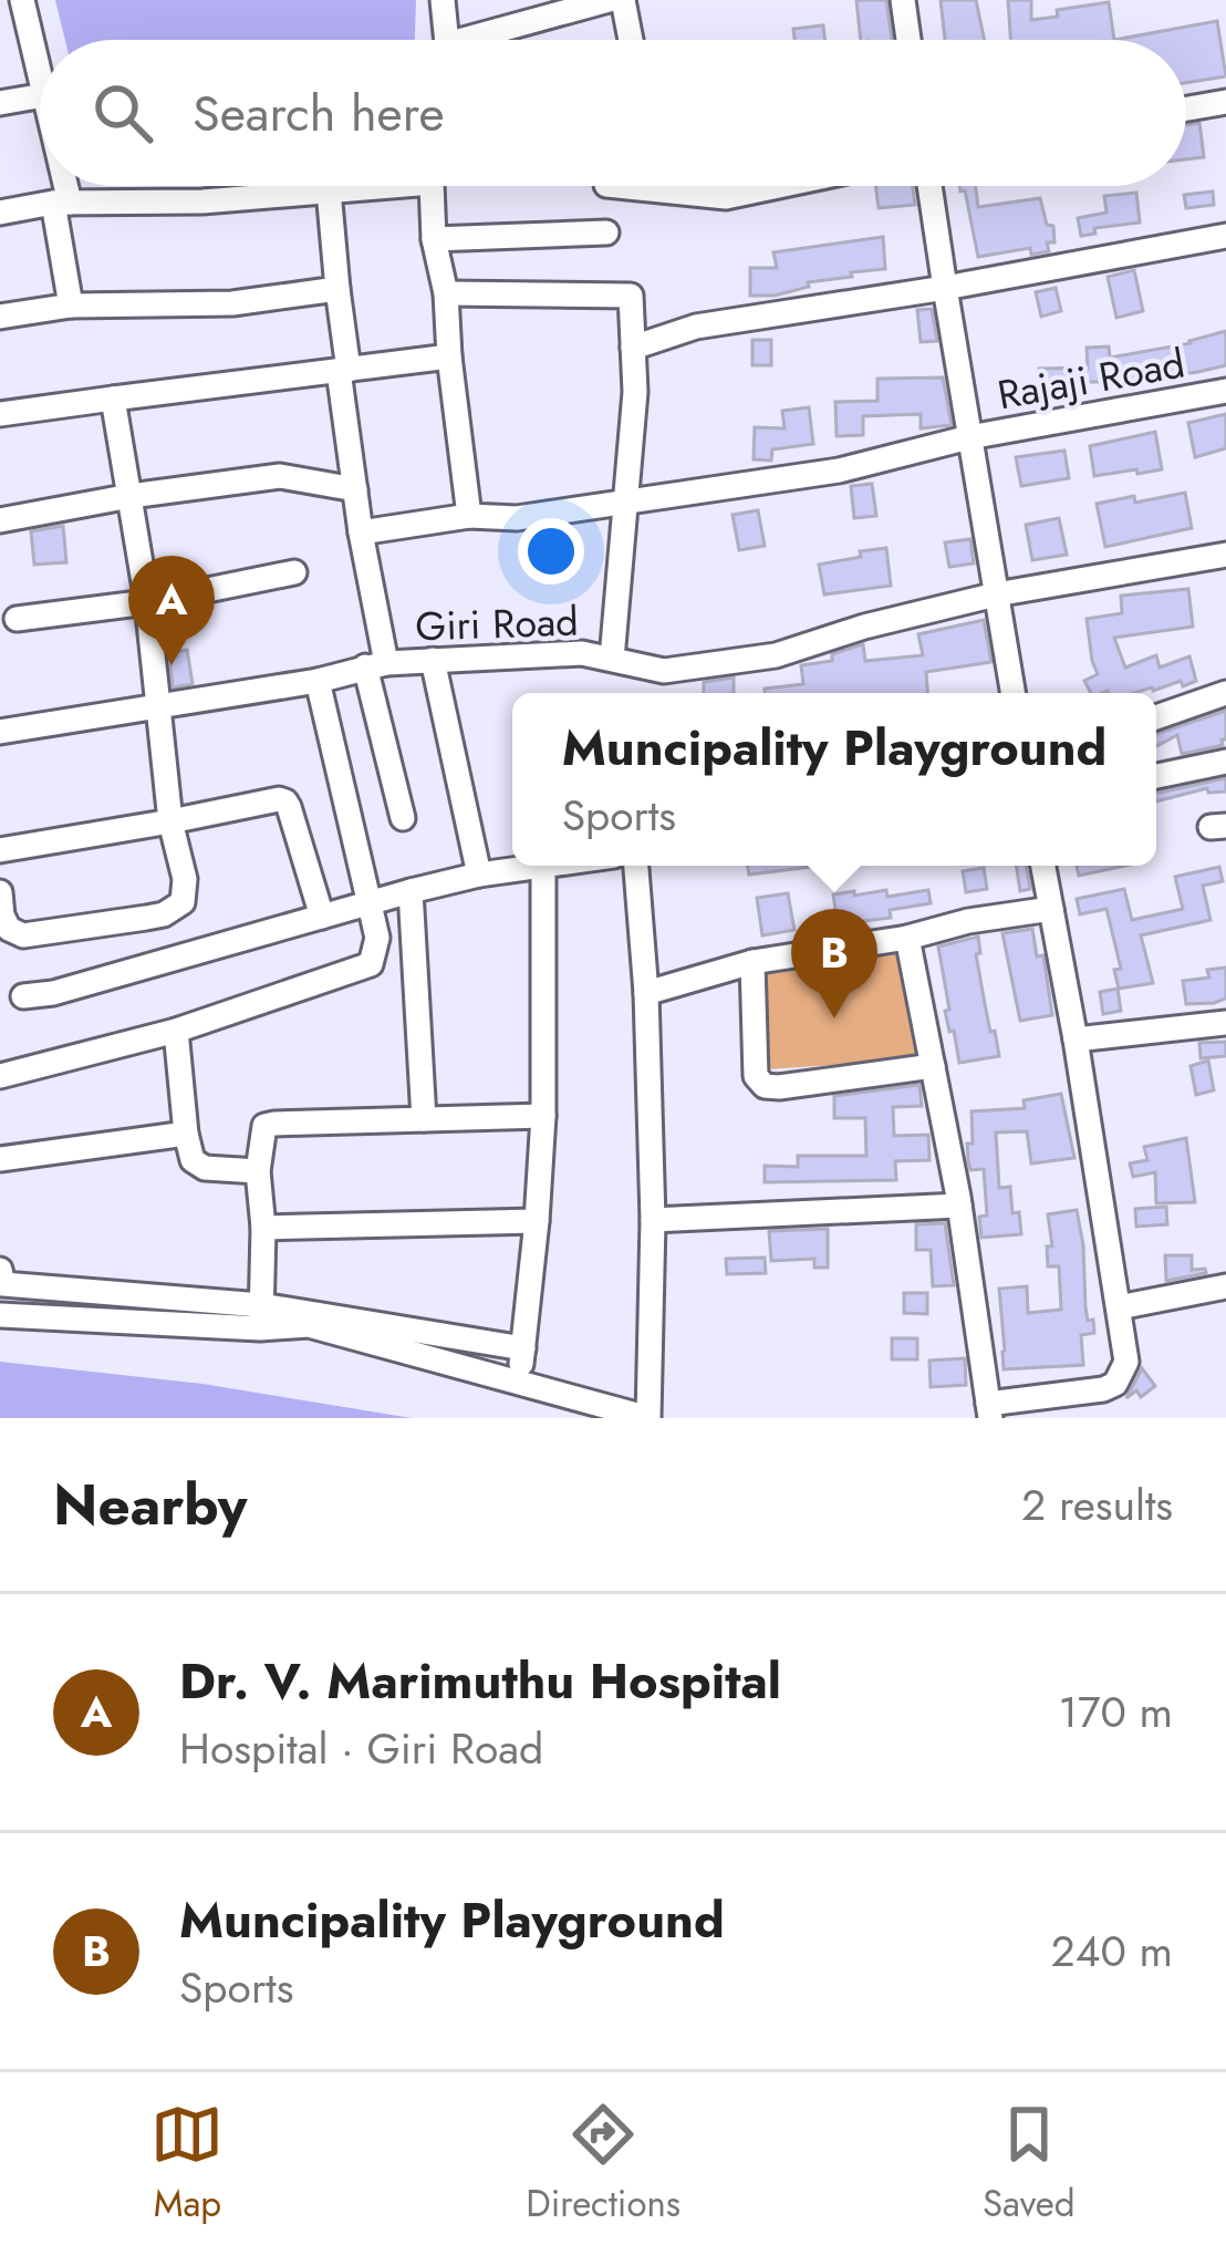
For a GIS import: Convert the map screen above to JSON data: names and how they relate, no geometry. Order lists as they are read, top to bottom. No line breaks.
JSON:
{"streets":{"street":["Rajaji Road","Giri Road"]},"page":{"search":"Search here","pins":["A","B"],"popup":["Muncipality Playground","Sports"],"heading":["Nearby","2 results"],"list":[{"mark":"A","name":"Dr. V. Marimuthu Hospital","note":"Hospital · Giri Road","value":"170 m"},{"mark":"B","name":"Muncipality Playground","note":"Sports","value":"240 m"}],"nav":["Map","Directions","Saved"]}}
